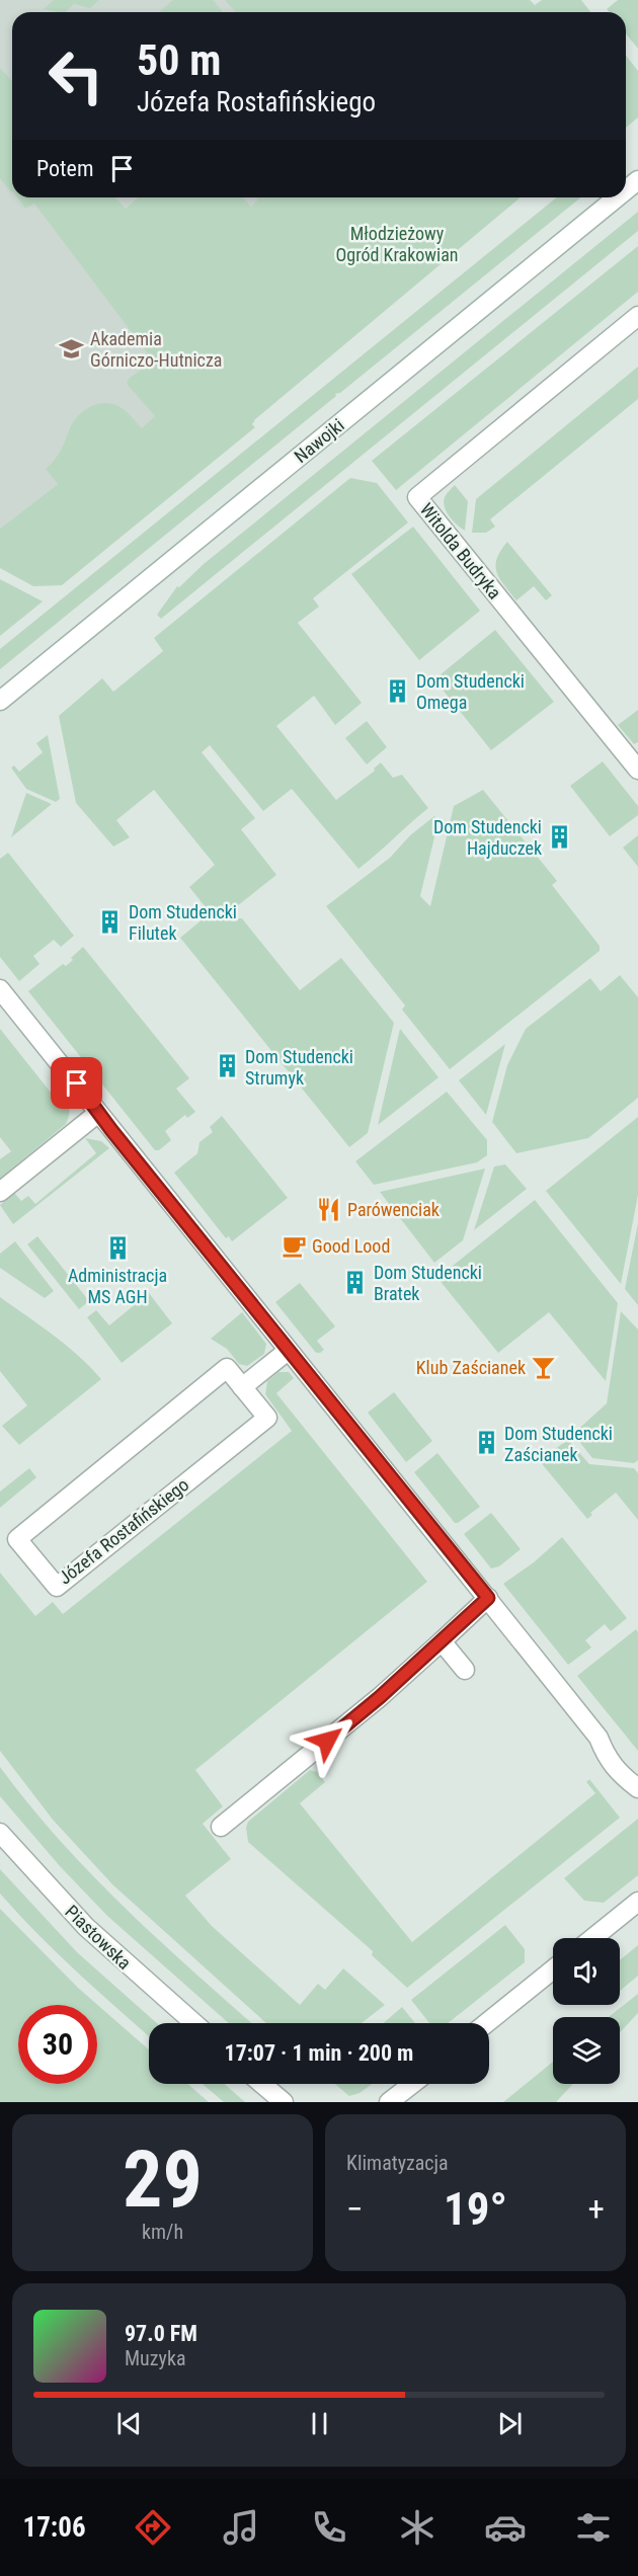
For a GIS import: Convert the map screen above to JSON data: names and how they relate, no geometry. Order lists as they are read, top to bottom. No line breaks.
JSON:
{"streets":{"street":["Nawojki","Witolda Budryka","Józefa Rostafińskiego","Piastowska"]},"parks":["Młodzieżowy Ogród Krakowian"],"places":{"school or university":["Akademia Górniczo-Hutnicza"],"building":["Dom Studencki Omega","Dom Studencki Hajduczek","Dom Studencki Filutek","Dom Studencki Strumyk","Administracja MS AGH","Dom Studencki Bratek","Dom Studencki Zaścianek"],"restaurant":["Parówenciak"],"cafe":["Good Lood"],"bar":["Klub Zaścianek"]},"page":{"turn":["50 m","Józefa Rostafińskiego"],"then":"Potem","limit":"30","trip":"17:07 · 1 min · 200 m","tile":[["29","km/h"],"Klimatyzacja"],"heat":["−","19°","+"],"song":["97.0 FM","Muzyka"],"tabs":"17:06"}}
